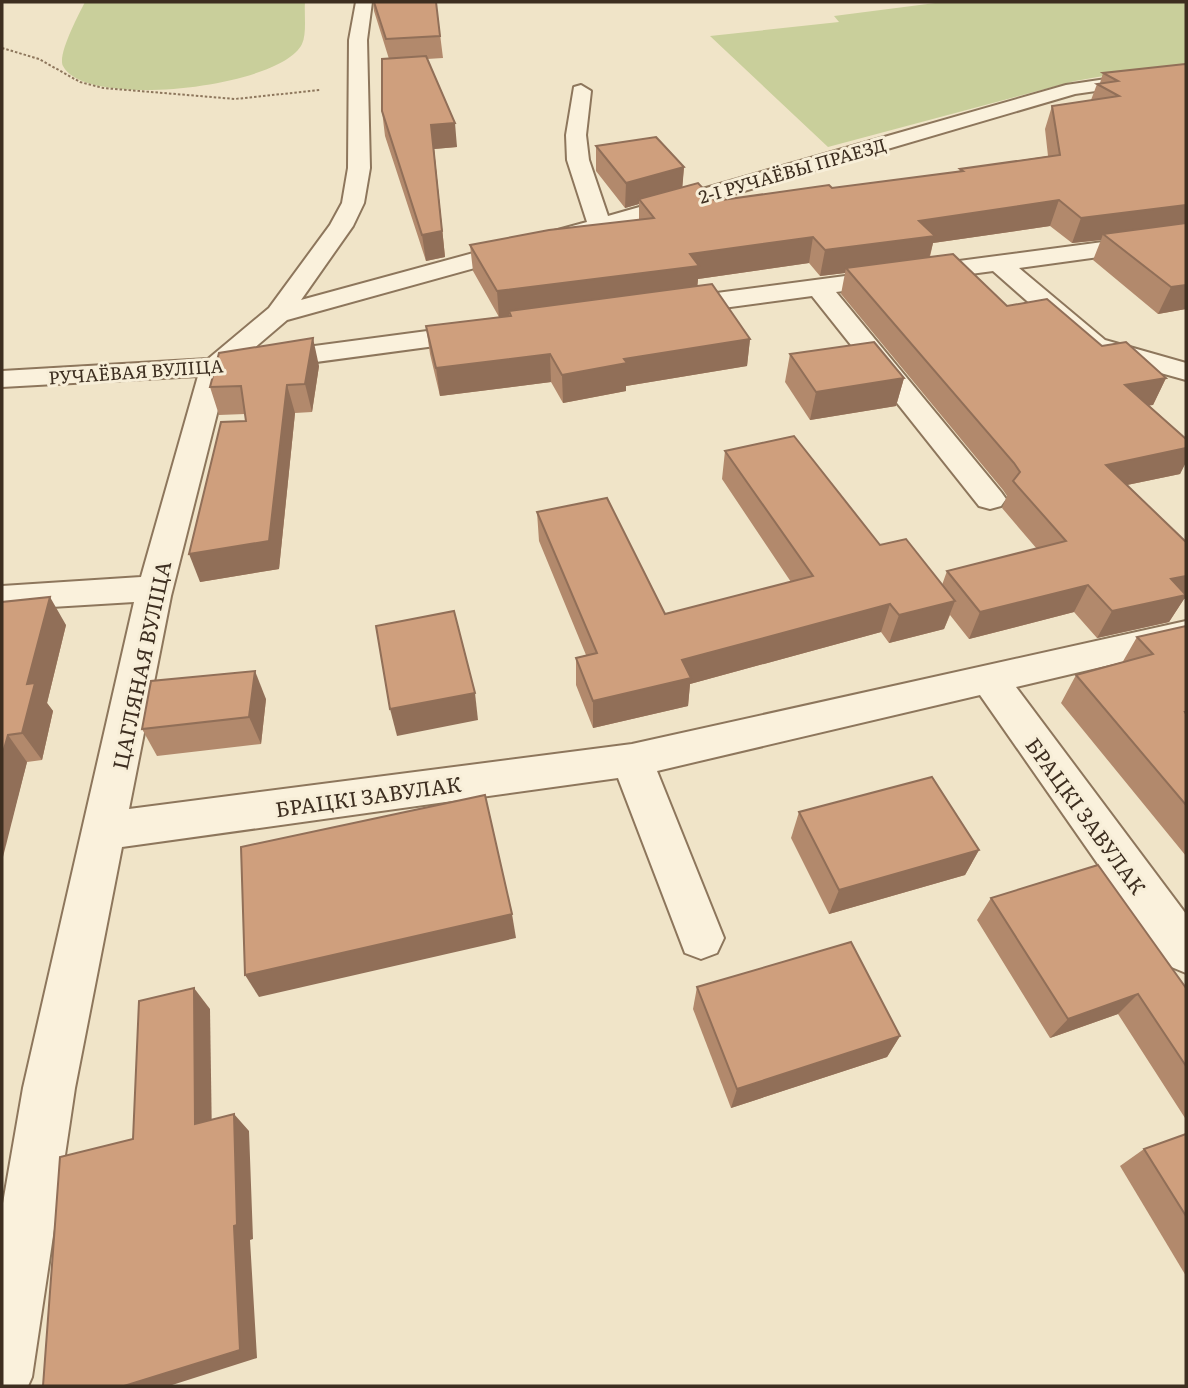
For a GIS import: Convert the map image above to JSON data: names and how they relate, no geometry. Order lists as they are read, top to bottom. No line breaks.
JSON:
{"streets":{"street":["2-І РУЧАЁВЫ ПРАЕЗД","РУЧАЁВАЯ ВУЛІЦА","ЦАГЛЯНАЯ ВУЛІЦА","БРАЦКІ ЗАВУЛАК"]},"crossings":[["РУЧАЁВАЯ ВУЛІЦА","ЦАГЛЯНАЯ ВУЛІЦА"],["ЦАГЛЯНАЯ ВУЛІЦА","БРАЦКІ ЗАВУЛАК"]]}
